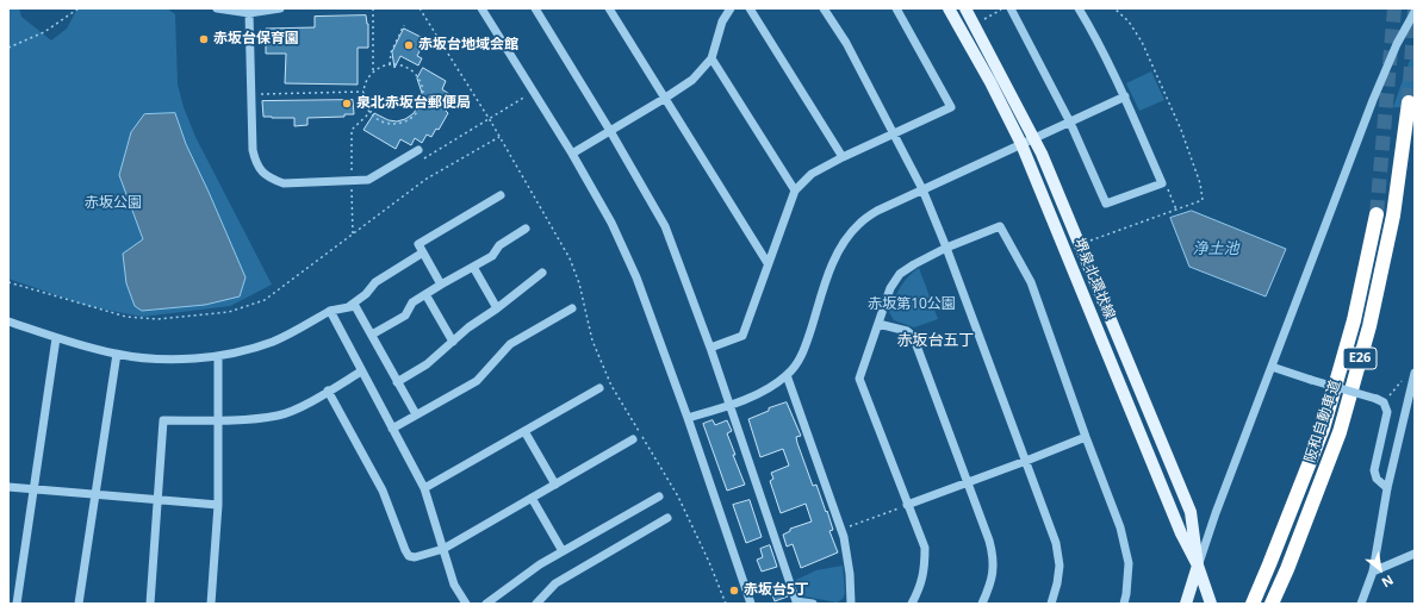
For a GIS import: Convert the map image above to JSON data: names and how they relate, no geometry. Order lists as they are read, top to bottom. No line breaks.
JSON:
{"streets":{"highway":["E26","阪和自動車道"],"main road":["堺泉北環状線"]},"districts":["赤坂台五丁"],"water":["浄土池"],"parks":["赤坂公園","赤坂第10公園"],"places":["赤坂台保育園","赤坂台地域会館","泉北赤坂台郵便局","赤坂台5丁"],"north":"bottom right"}
